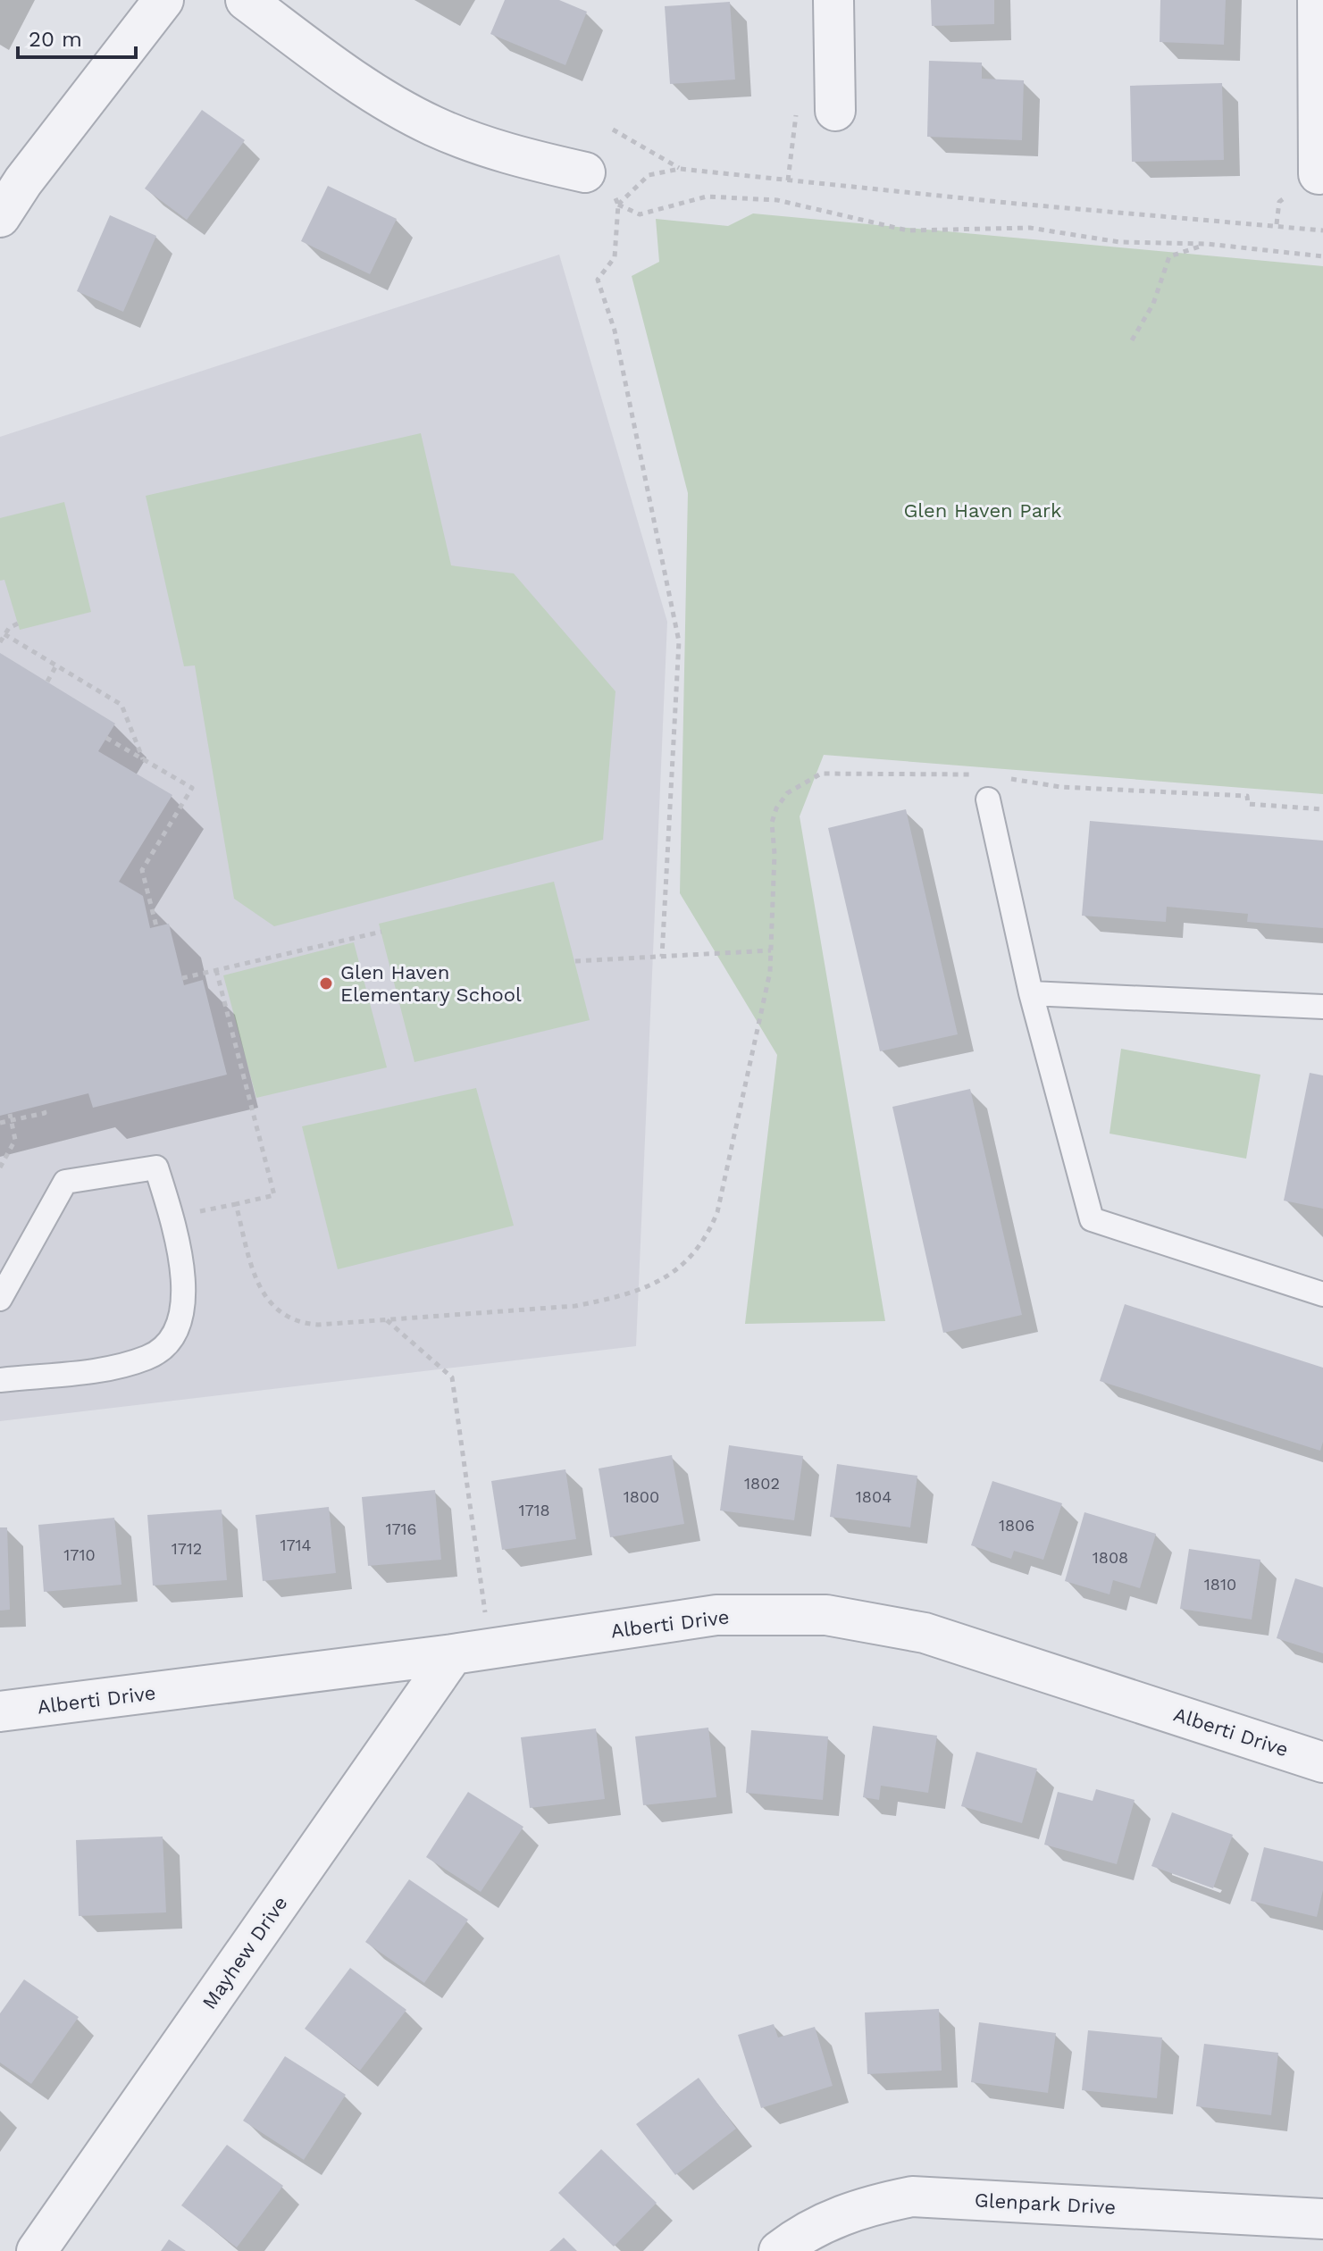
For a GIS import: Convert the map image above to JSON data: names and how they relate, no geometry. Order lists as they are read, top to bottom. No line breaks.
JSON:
{"streets":{"street":["Alberti Drive","Mayhew Drive","Glenpark Drive"]},"crossings":[["Alberti Drive","Mayhew Drive"]],"parks":["Glen Haven Park"],"places":["Glen Haven Elementary School"],"house_numbers":["1802","1800","1804","1718","1806","1716","1714","1712","1710","1808","1810"],"scale_bar":"20 m"}
